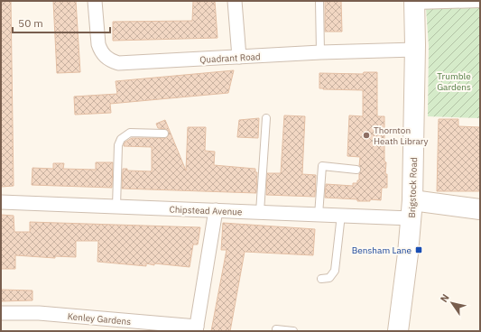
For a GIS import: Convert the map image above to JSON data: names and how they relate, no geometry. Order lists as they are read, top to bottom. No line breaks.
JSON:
{"streets":{"main road":["Brigstock Road"],"street":["Quadrant Road","Chipstead Avenue","Kenley Gardens"]},"crossings":[["Quadrant Road","Brigstock Road"],["Brigstock Road","Chipstead Avenue"]],"parks":["Trumble Gardens"],"places":{"other":["Thornton Heath Library"],"transit":["Bensham Lane"]},"scale_bar":"50 m","north":"top left"}
